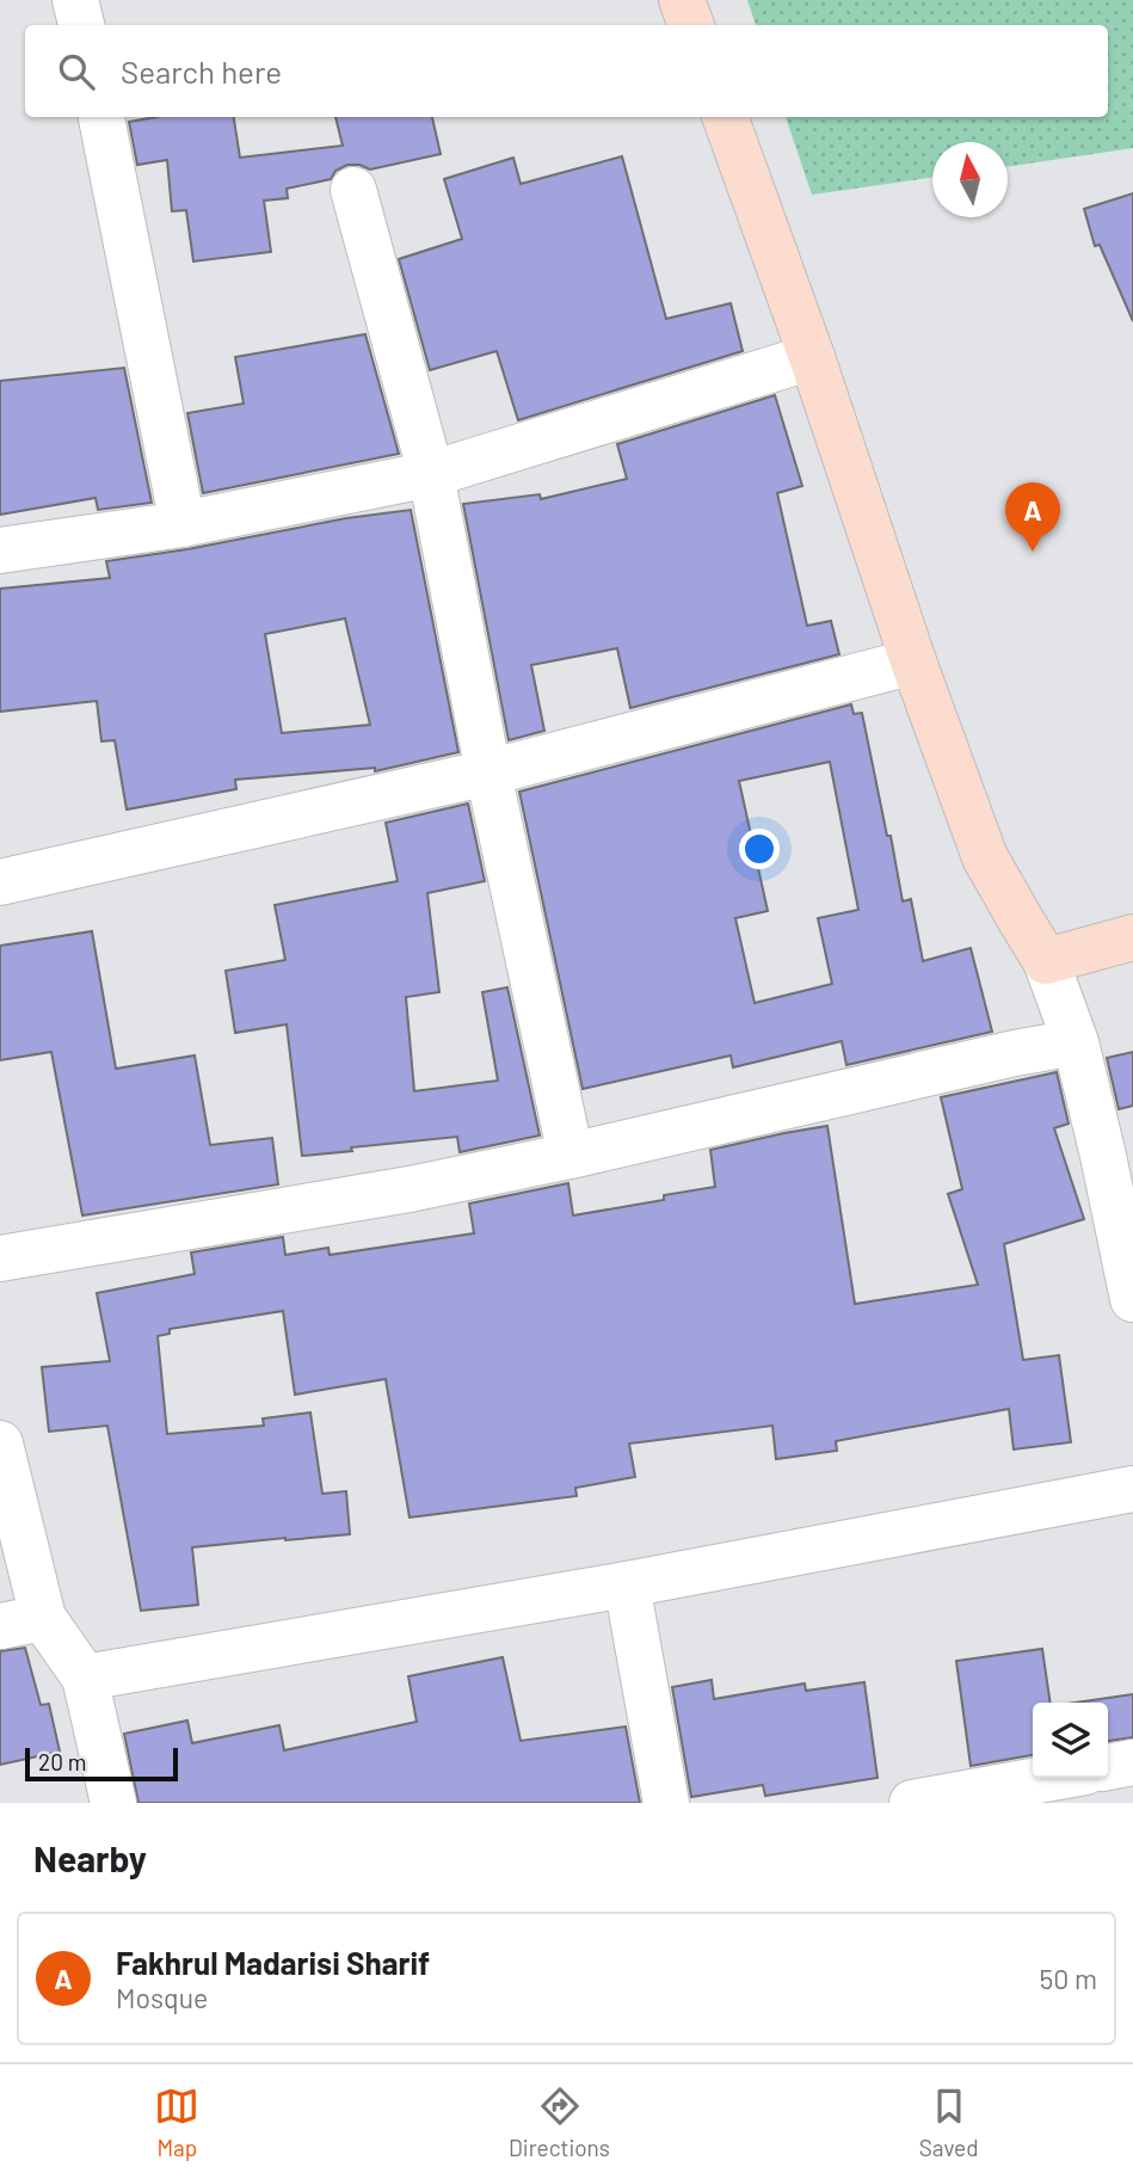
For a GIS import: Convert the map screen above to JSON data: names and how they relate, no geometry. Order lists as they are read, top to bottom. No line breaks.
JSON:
{"scale_bar":"20 m","north":"top","page":{"search":"Search here","pins":"A","scale":"20 m","heading":"Nearby","list":[{"mark":"A","name":"Fakhrul Madarisi Sharif","note":"Mosque","value":"50 m"}],"nav":["Map","Directions","Saved"]}}
